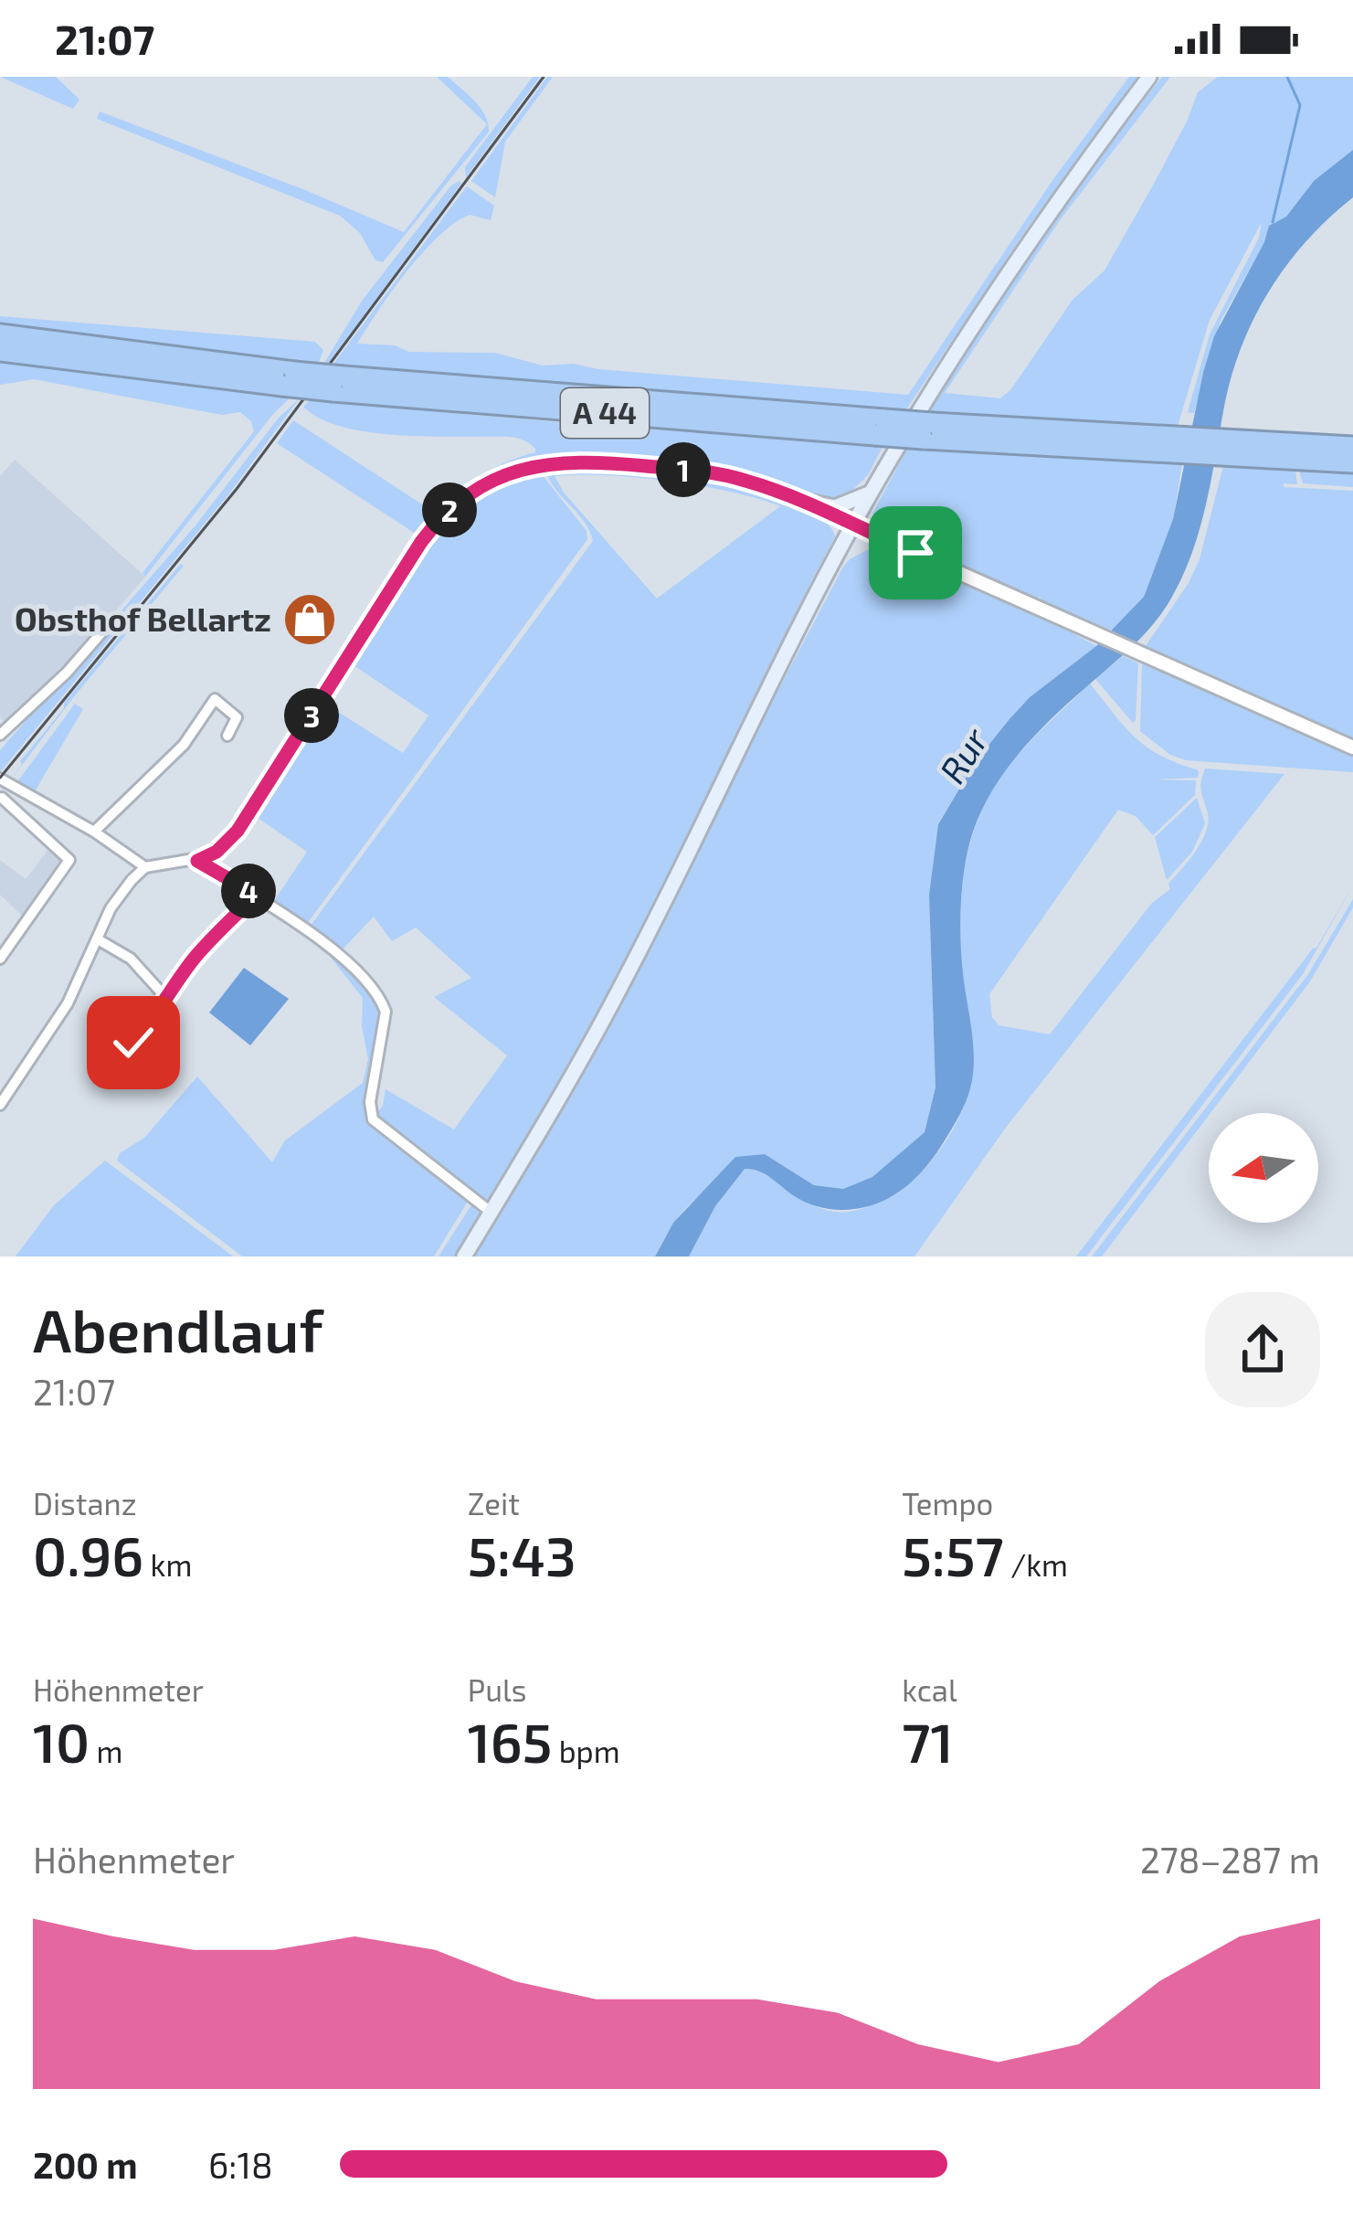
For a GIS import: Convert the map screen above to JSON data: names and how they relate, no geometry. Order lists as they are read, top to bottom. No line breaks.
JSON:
{"streets":{"highway":["A 44"]},"water":["Rur"],"places":{"shop":["Obsthof Bellartz"]},"north":"left","page":{"status":"21:07","pins":["1","2","3","4"],"heading":["Abendlauf","21:07"],"stats":[["Distanz","0.96 km"],["Zeit","5:43"],["Tempo","5:57 /km"],["Höhenmeter","10 m"],["Puls","165 bpm"],["kcal","71"]],"chart":["Höhenmeter","278–287 m"],"list":[{"name":"200 m","note":"6:18"}]}}
